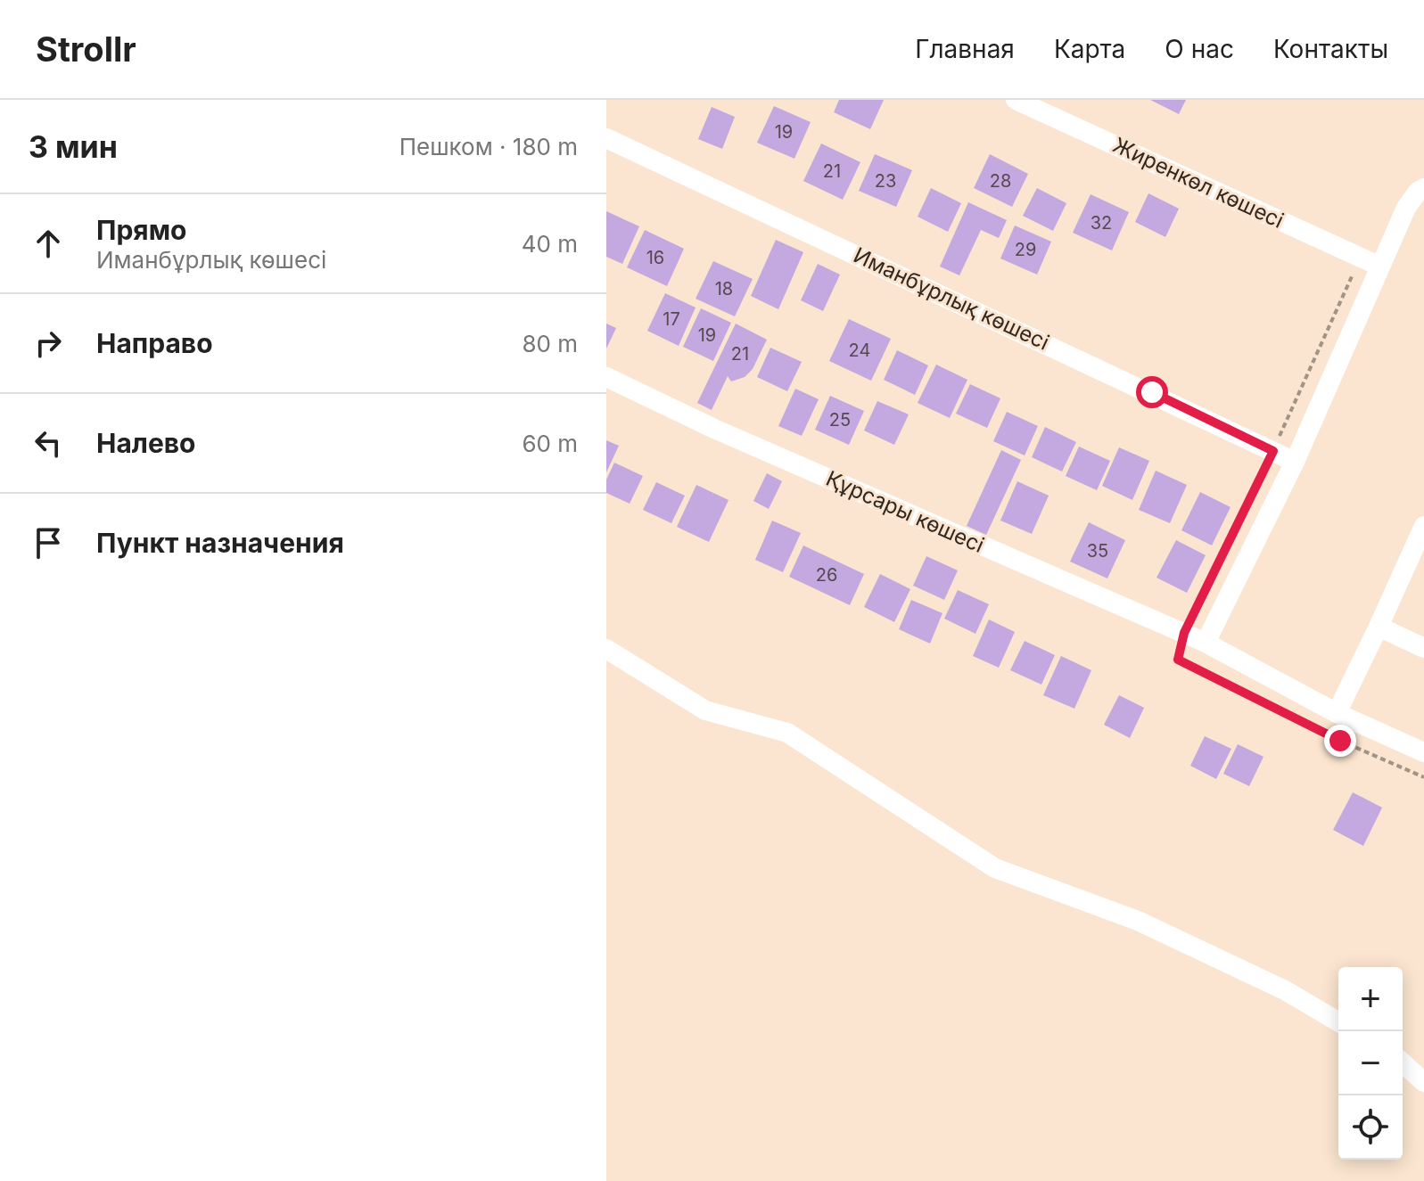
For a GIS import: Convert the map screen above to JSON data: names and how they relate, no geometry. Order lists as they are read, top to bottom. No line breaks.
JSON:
{"streets":{"street":["Жиренкөл көшесі","Иманбұрлық көшесі","Құрсары көшесі"]},"house_numbers":["19","21","23","28","32","29","16","18","17","19","24","21","25","35","26"],"page":{"header":"Strollr","nav":["Главная","Карта","О нас","Контакты"],"heading":["3 мин","Пешком · 180 m"],"list":[["Прямо","Иманбұрлық көшесі","40 m"],["Направо","80 m"],["Налево","60 m"],"Пункт назначения"],"map_buttons":["+","−"]}}
